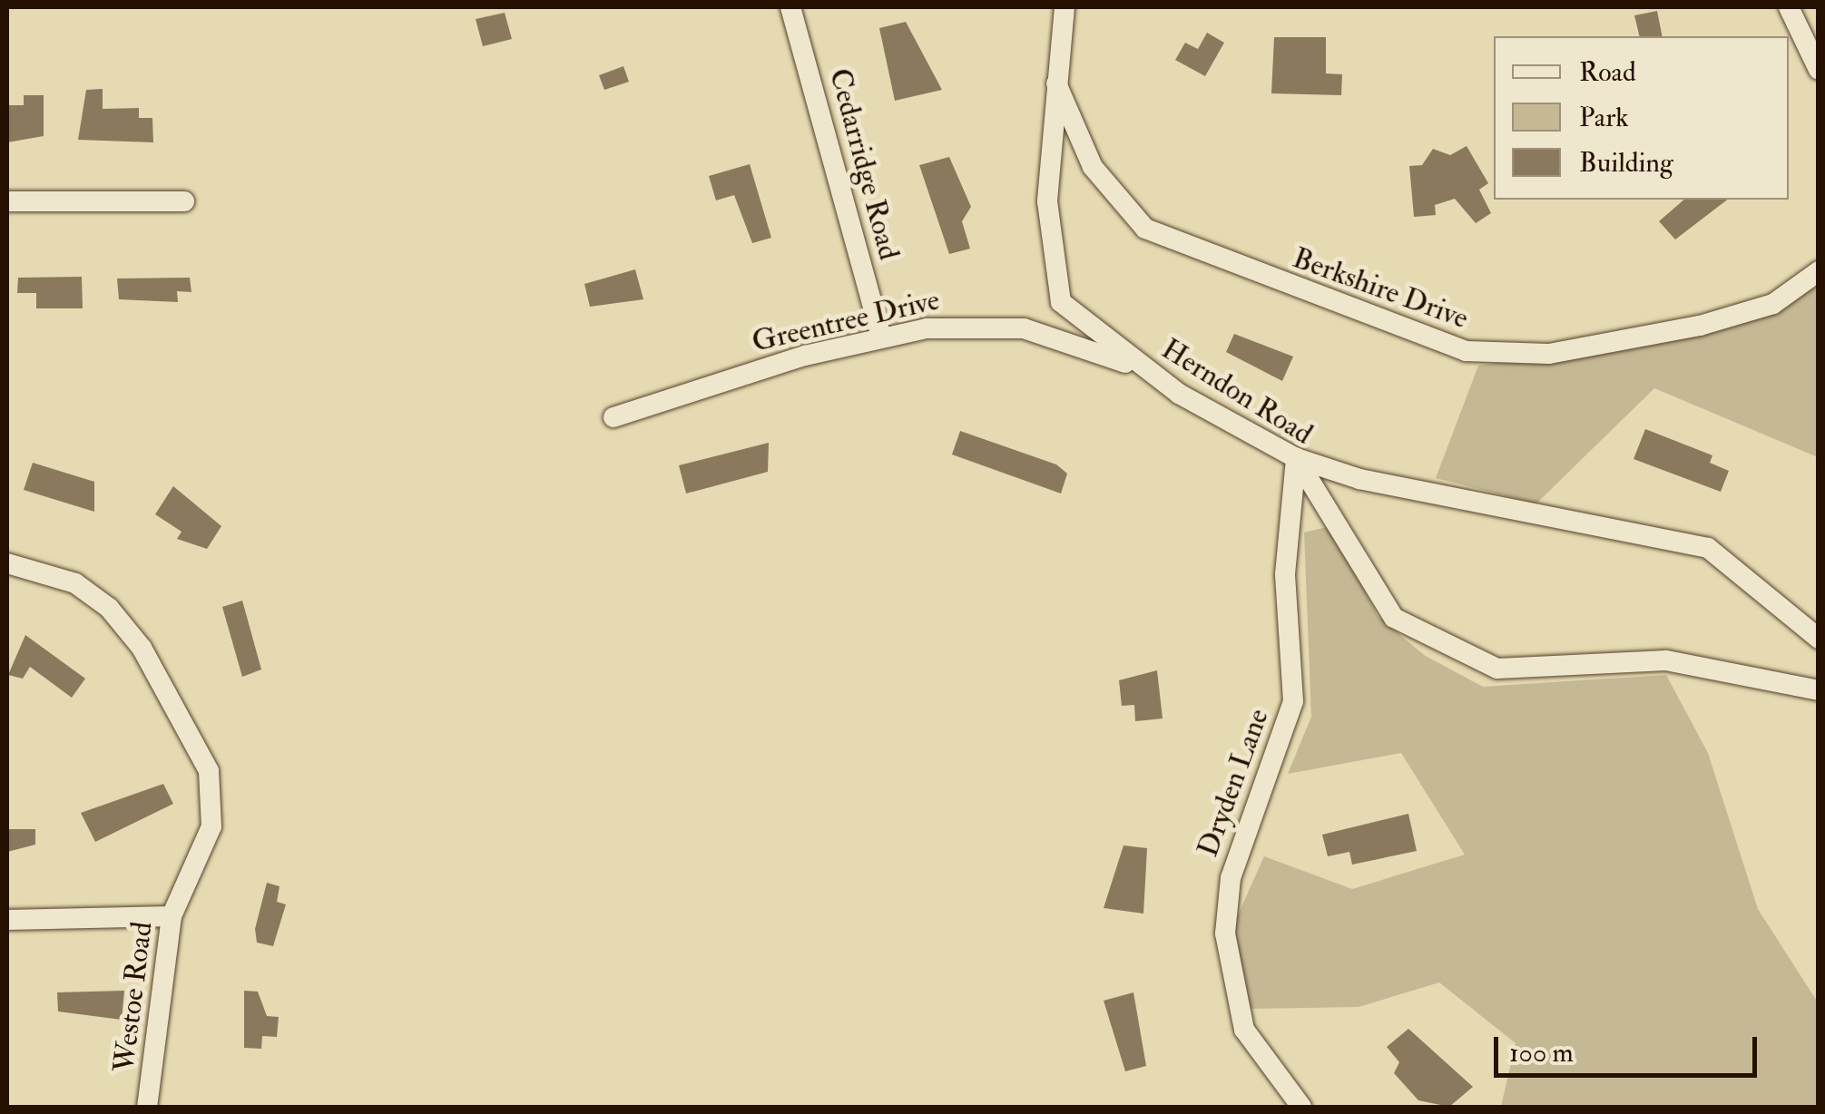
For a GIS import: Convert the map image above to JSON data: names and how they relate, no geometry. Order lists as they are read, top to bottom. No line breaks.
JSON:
{"streets":{"street":["Cedarridge Road","Berkshire Drive","Greentree Drive","Herndon Road","Dryden Lane","Westoe Road"]},"crossings":[["Cedarridge Road","Greentree Drive"],["Berkshire Drive","Herndon Road"],["Greentree Drive","Herndon Road"],["Herndon Road","Dryden Lane"]],"legend":["Road","Park","Building"],"scale_bar":"100 m"}
